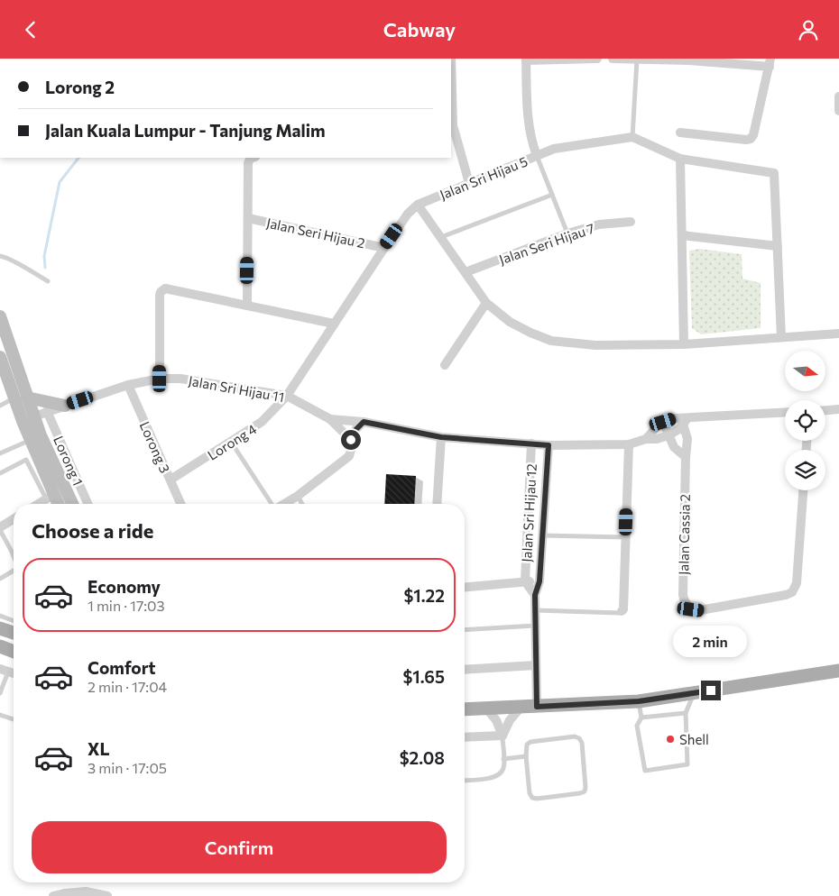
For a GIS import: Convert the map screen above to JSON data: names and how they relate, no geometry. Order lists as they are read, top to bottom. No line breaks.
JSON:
{"streets":{"street":["Jalan Sri Hijau 5","Jalan Seri Hijau 2","Jalan Seri Hijau 7","Jalan Sri Hijau 11","Lorong 4","Lorong 3","Lorong 1","Jalan Sri Hijau 12","Jalan Cassia 2"]},"crossings":[["Jalan Sri Hijau 5","Jalan Seri Hijau 2"],["Jalan Sri Hijau 5","Jalan Sri Hijau 11"],["Jalan Sri Hijau 5","Lorong 4"],["Jalan Sri Hijau 11","Lorong 4"],["Jalan Sri Hijau 11","Lorong 3"],["Jalan Sri Hijau 11","Lorong 1"],["Jalan Sri Hijau 11","Jalan Sri Hijau 12"],["Lorong 4","Lorong 3"]],"places":["Shell"],"north":"right","page":{"header":"Cabway","banner":["Lorong 2","Jalan Kuala Lumpur - Tanjung Malim"],"heading":"Choose a ride","list":[{"name":"Economy","note":"1 min · 17:03","value":"$1.22"},{"name":"Comfort","note":"2 min · 17:04","value":"$1.65"},{"name":"XL","note":"3 min · 17:05","value":"$2.08"}],"bubble":"2 min","buttons":"Confirm"}}
